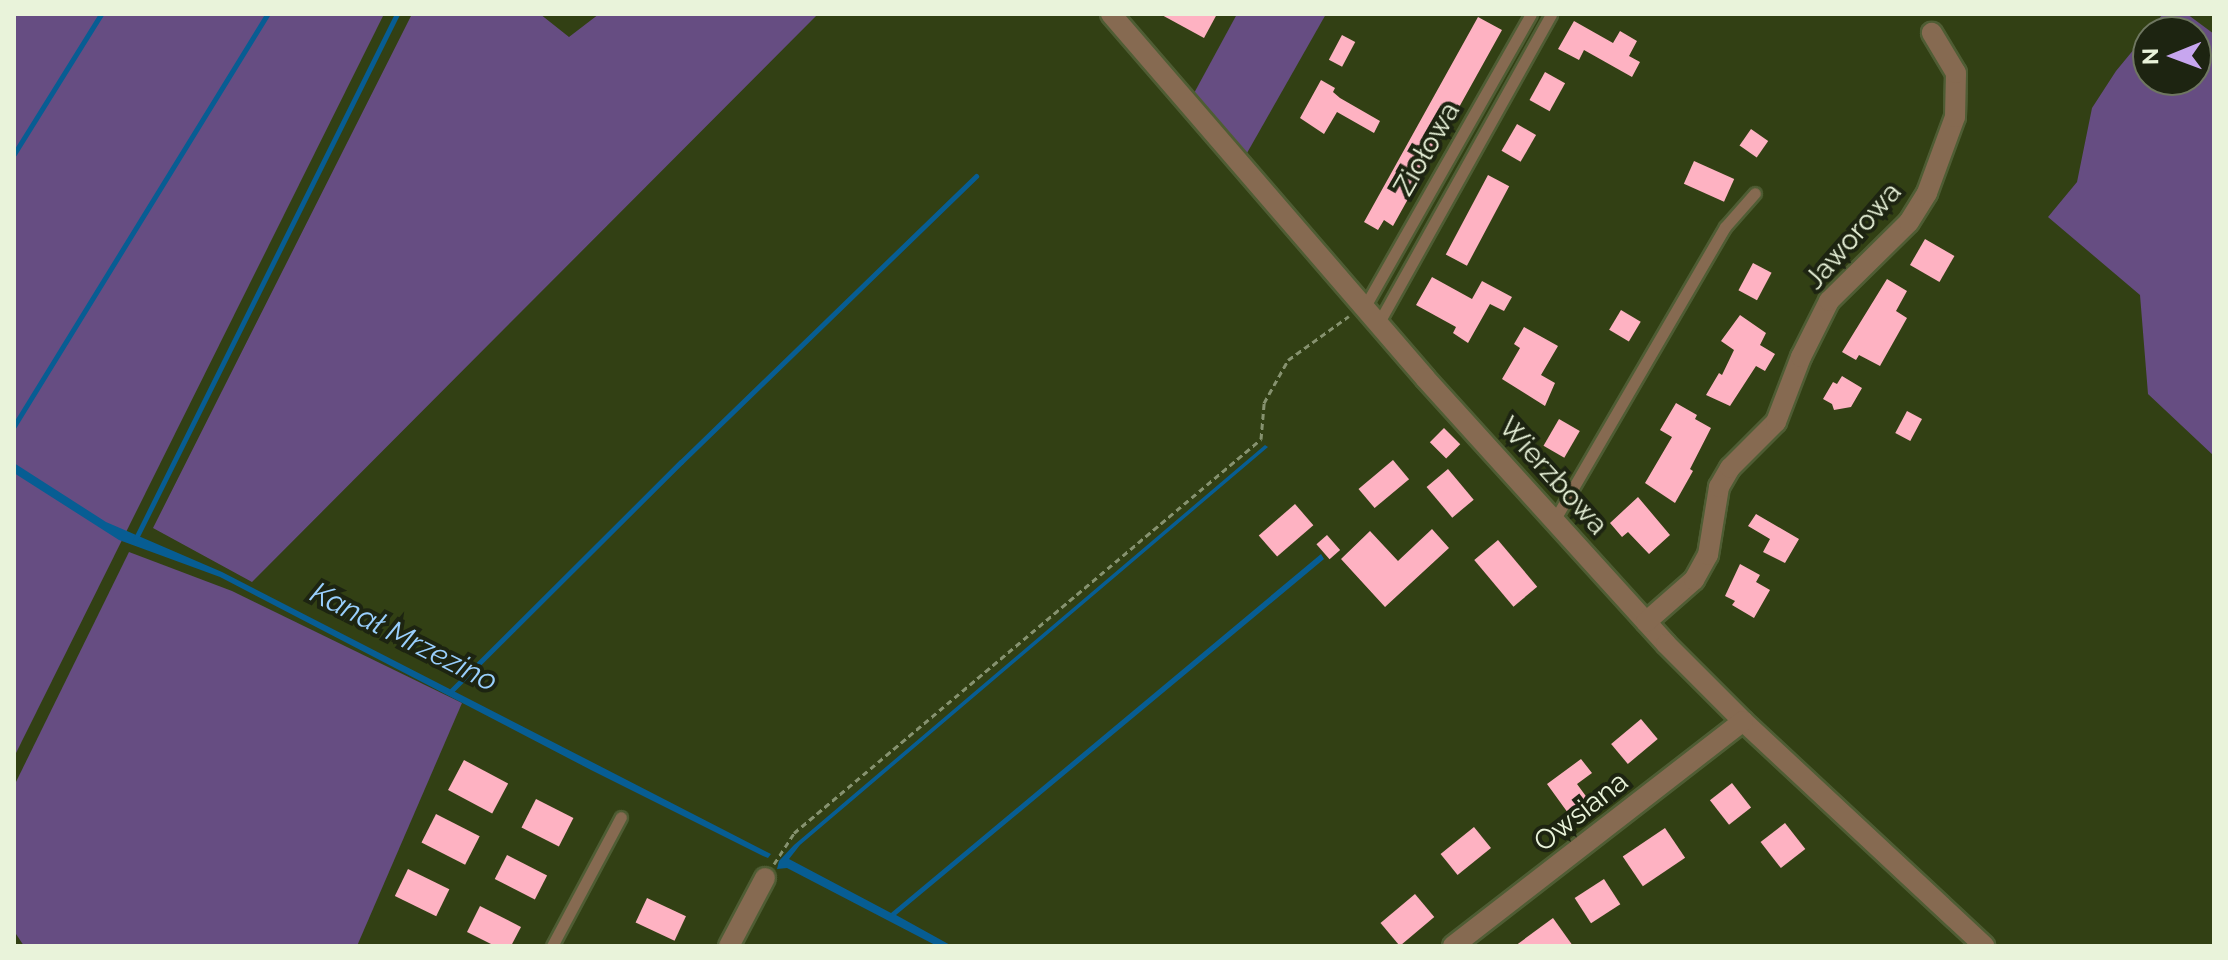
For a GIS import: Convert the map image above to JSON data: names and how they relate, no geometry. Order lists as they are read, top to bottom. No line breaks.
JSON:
{"streets":{"street":["Jaworowa","Wierzbowa","Owsiana"],"lane":["Ziołowa"]},"crossings":[["Ziołowa","Wierzbowa"],["Jaworowa","Wierzbowa"],["Wierzbowa","Owsiana"]],"water":["Kanał Mrzezino"],"north":"left"}
